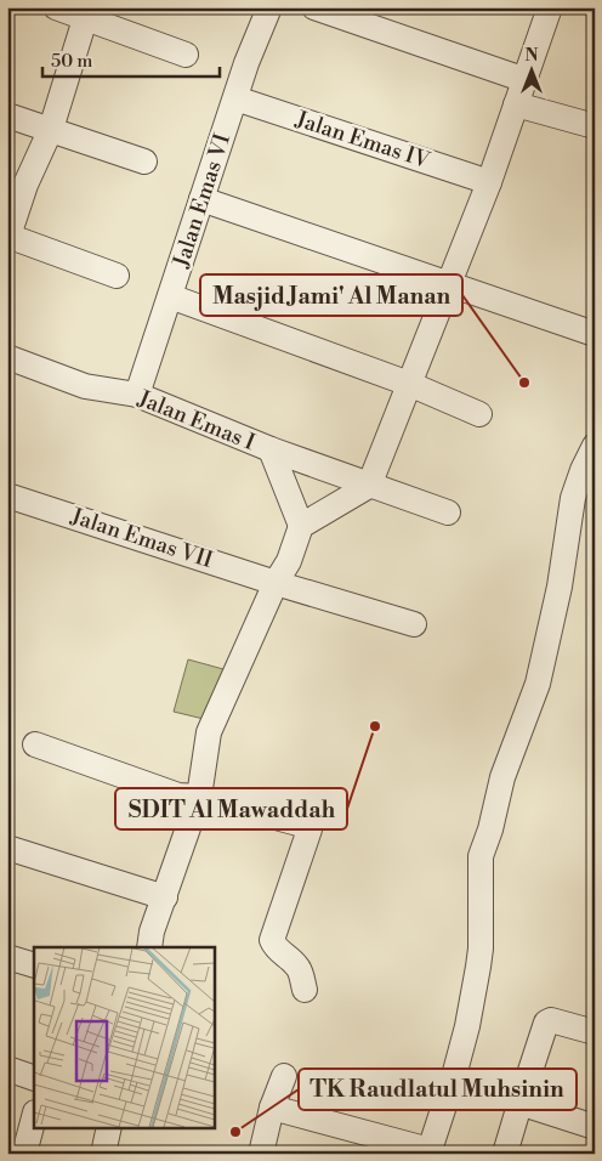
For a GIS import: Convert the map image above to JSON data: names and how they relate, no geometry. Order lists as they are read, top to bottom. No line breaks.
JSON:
{"streets":{"street":["Jalan Emas IV","Jalan Emas VI","Jalan Emas I","Jalan Emas VII"]},"crossings":[["Jalan Emas IV","Jalan Emas VI"],["Jalan Emas VI","Jalan Emas I"]],"places":["Masjid Jami' Al Manan","SDIT Al Mawaddah","TK Raudlatul Muhsinin"],"scale_bar":"50 m","north":"top"}
